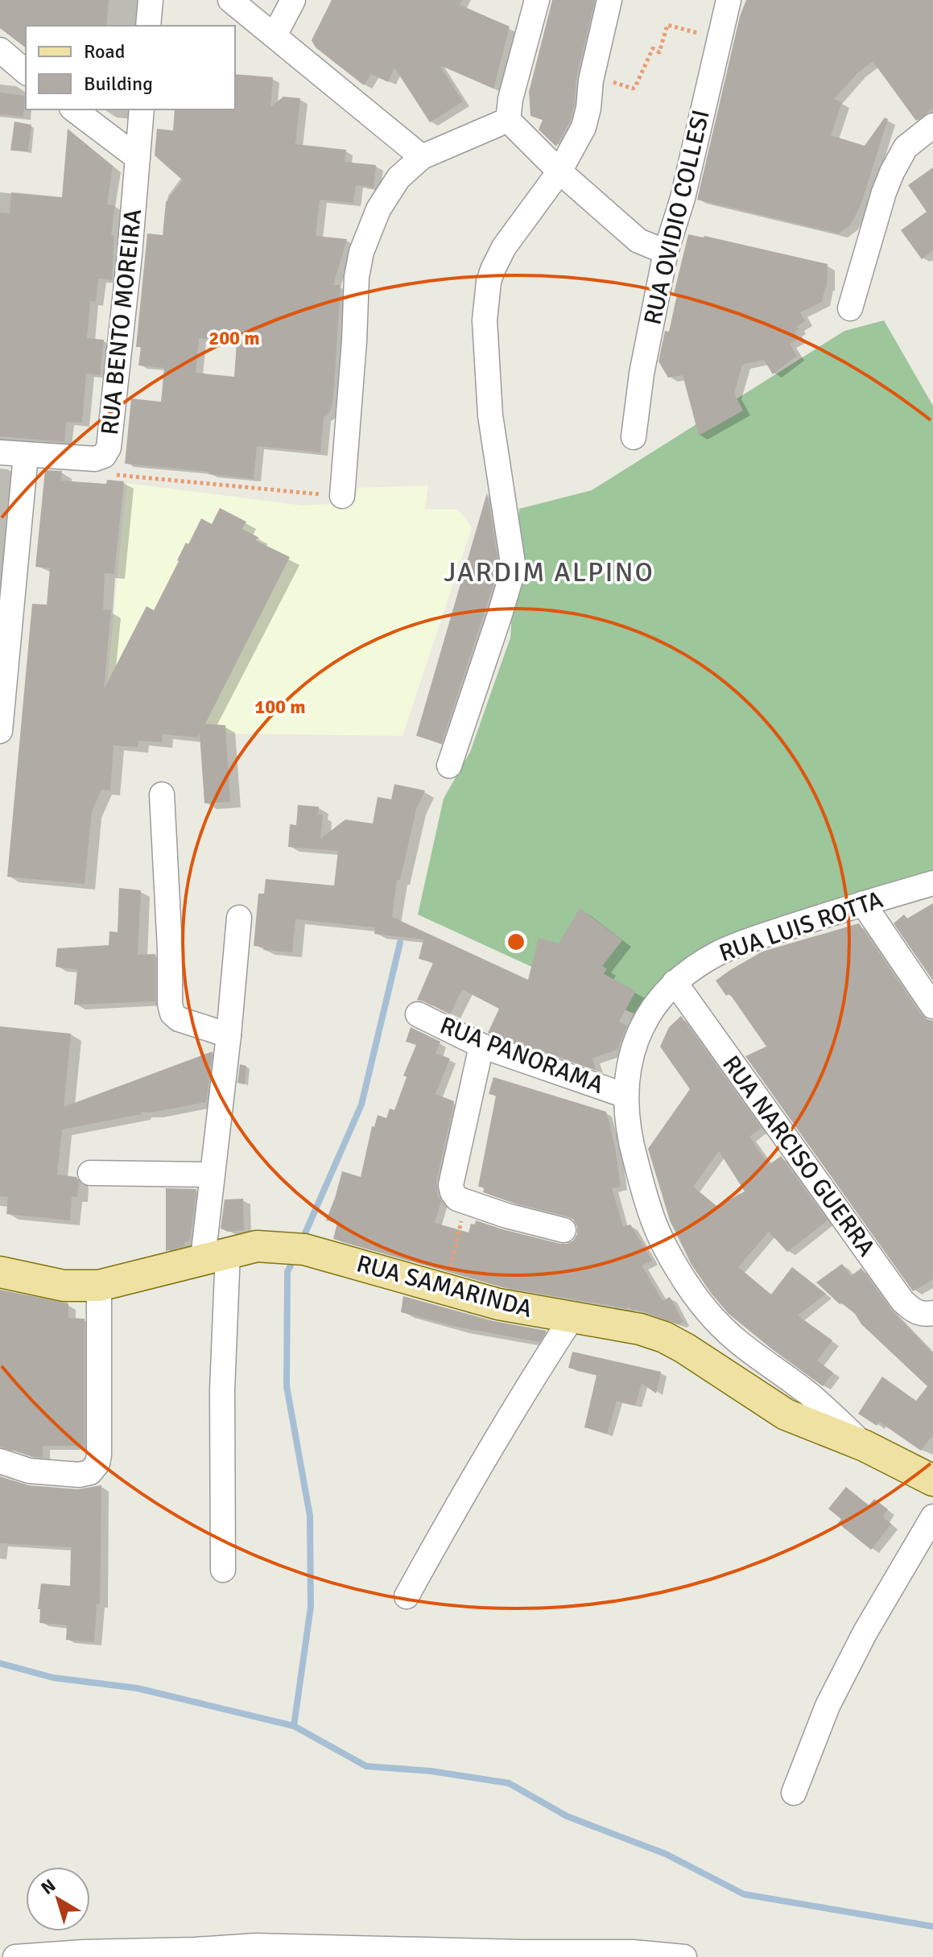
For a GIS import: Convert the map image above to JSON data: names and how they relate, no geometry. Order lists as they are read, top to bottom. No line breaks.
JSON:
{"streets":{"main road":["RUA SAMARINDA"],"street":["RUA OVIDIO COLLESI","RUA BENTO MOREIRA","RUA LUIS ROTTA","RUA PANORAMA","RUA NARCISO GUERRA"]},"crossings":[["RUA LUIS ROTTA","RUA PANORAMA"],["RUA LUIS ROTTA","RUA NARCISO GUERRA"],["RUA LUIS ROTTA","RUA SAMARINDA"]],"districts":["JARDIM ALPINO"],"legend":["Road","Building"],"north":"top left","rings":["200 m","100 m"]}
